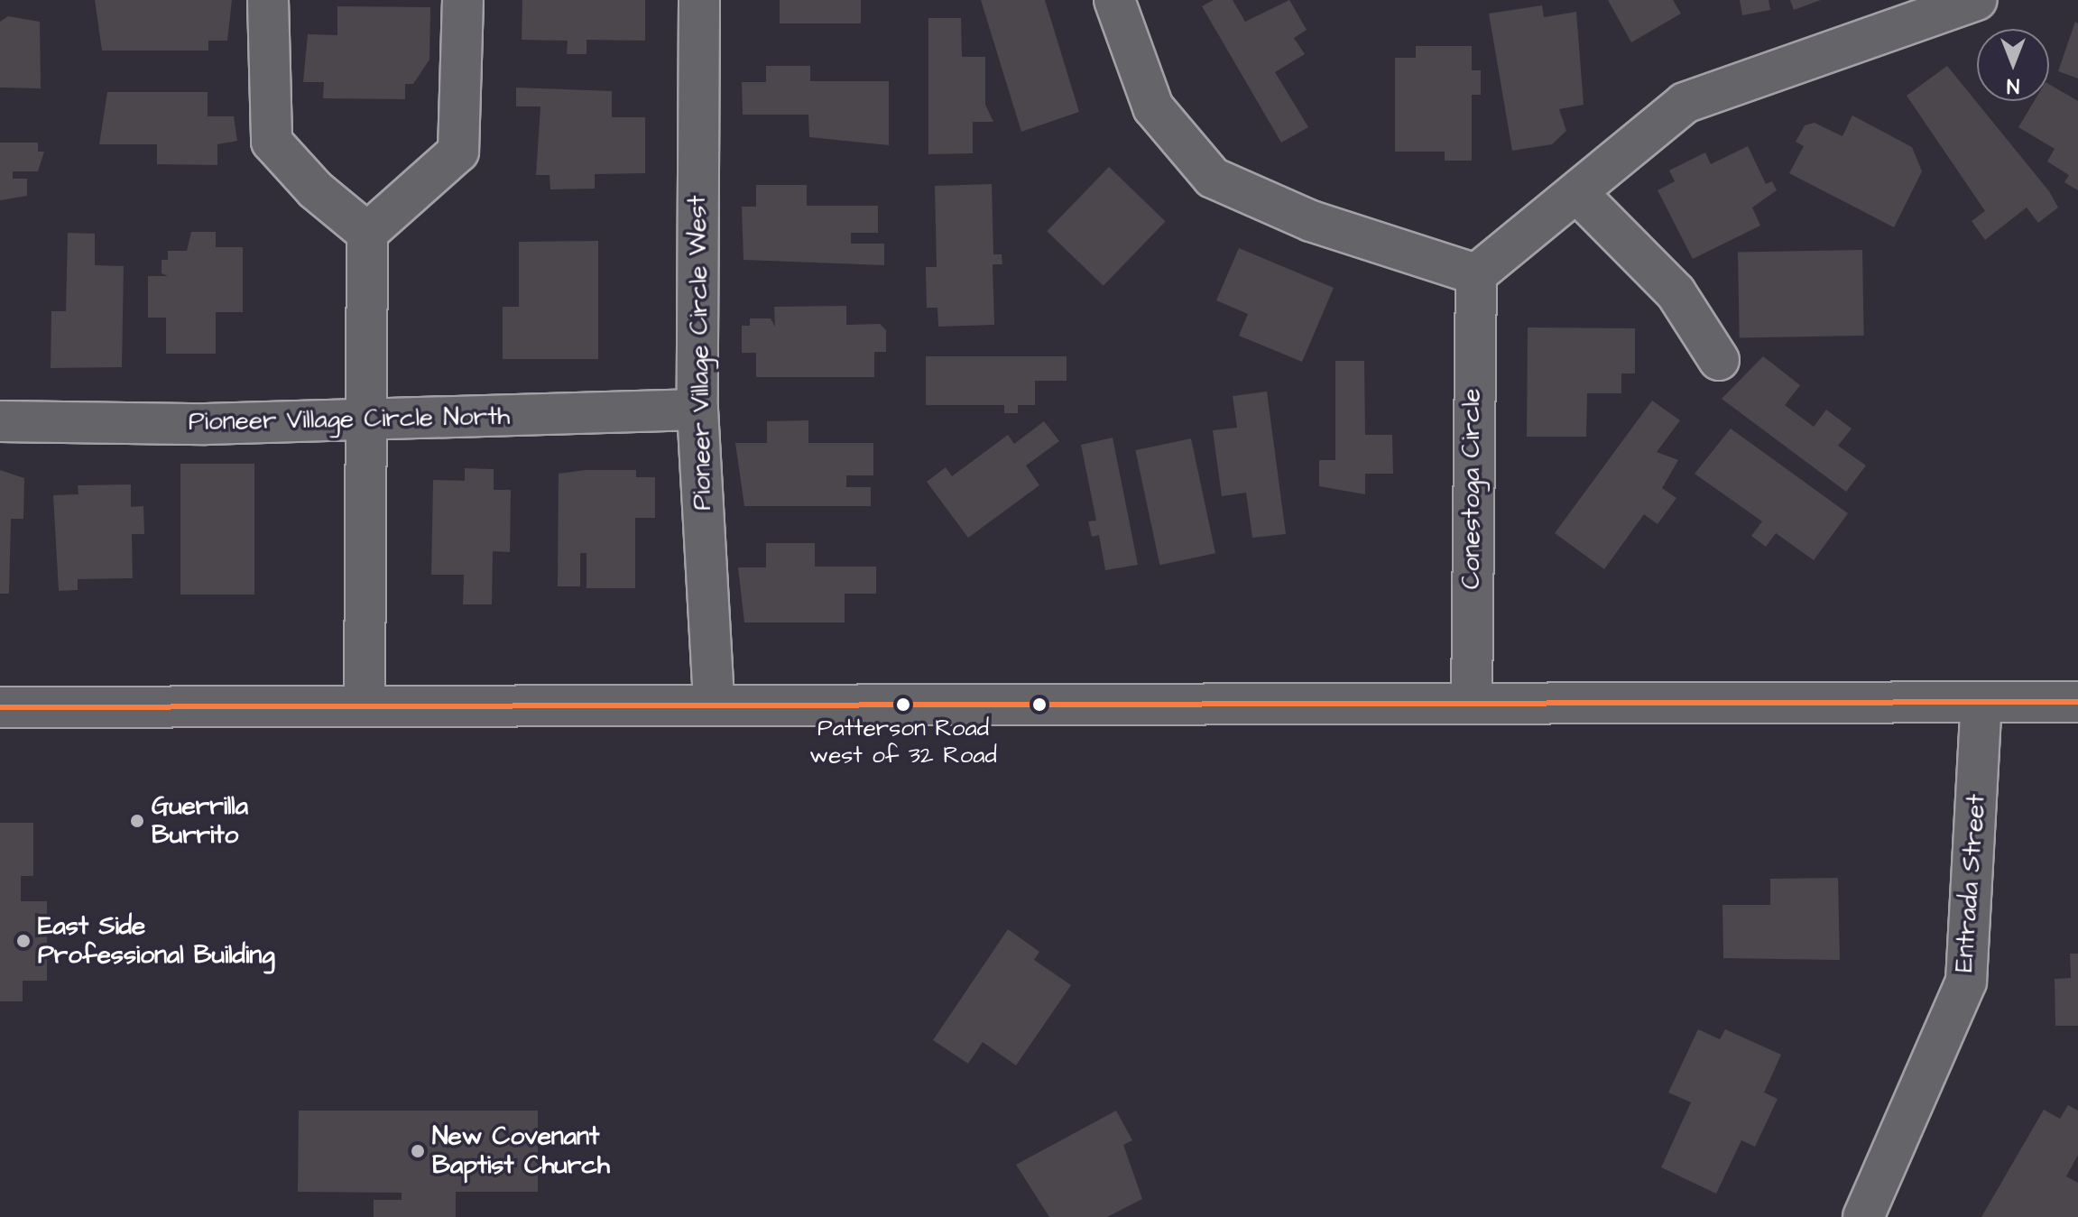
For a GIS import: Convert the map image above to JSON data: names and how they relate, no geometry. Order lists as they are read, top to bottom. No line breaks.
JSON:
{"streets":{"street":["Pioneer Village Circle West","Pioneer Village Circle North","Conestoga Circle","Entrada Street"]},"crossings":[["Pioneer Village Circle West","Pioneer Village Circle North"]],"places":["Patterson Road west of 32 Road","Guerrilla Burrito","East Side Professional Building","New Covenant Baptist Church"],"north":"bottom"}
